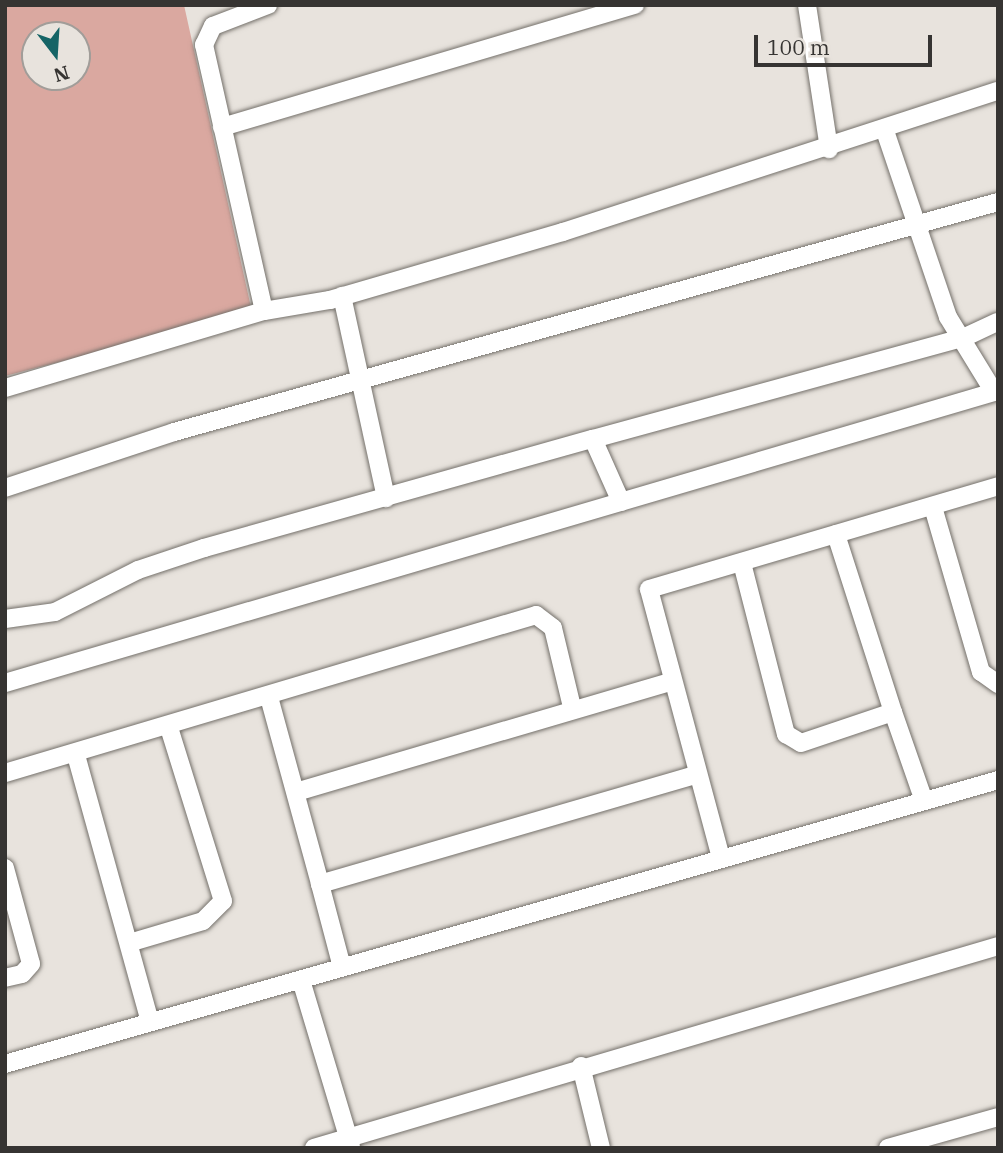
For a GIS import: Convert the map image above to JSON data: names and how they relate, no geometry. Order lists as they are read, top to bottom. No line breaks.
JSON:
{"scale_bar":"100 m","north":"bottom"}
